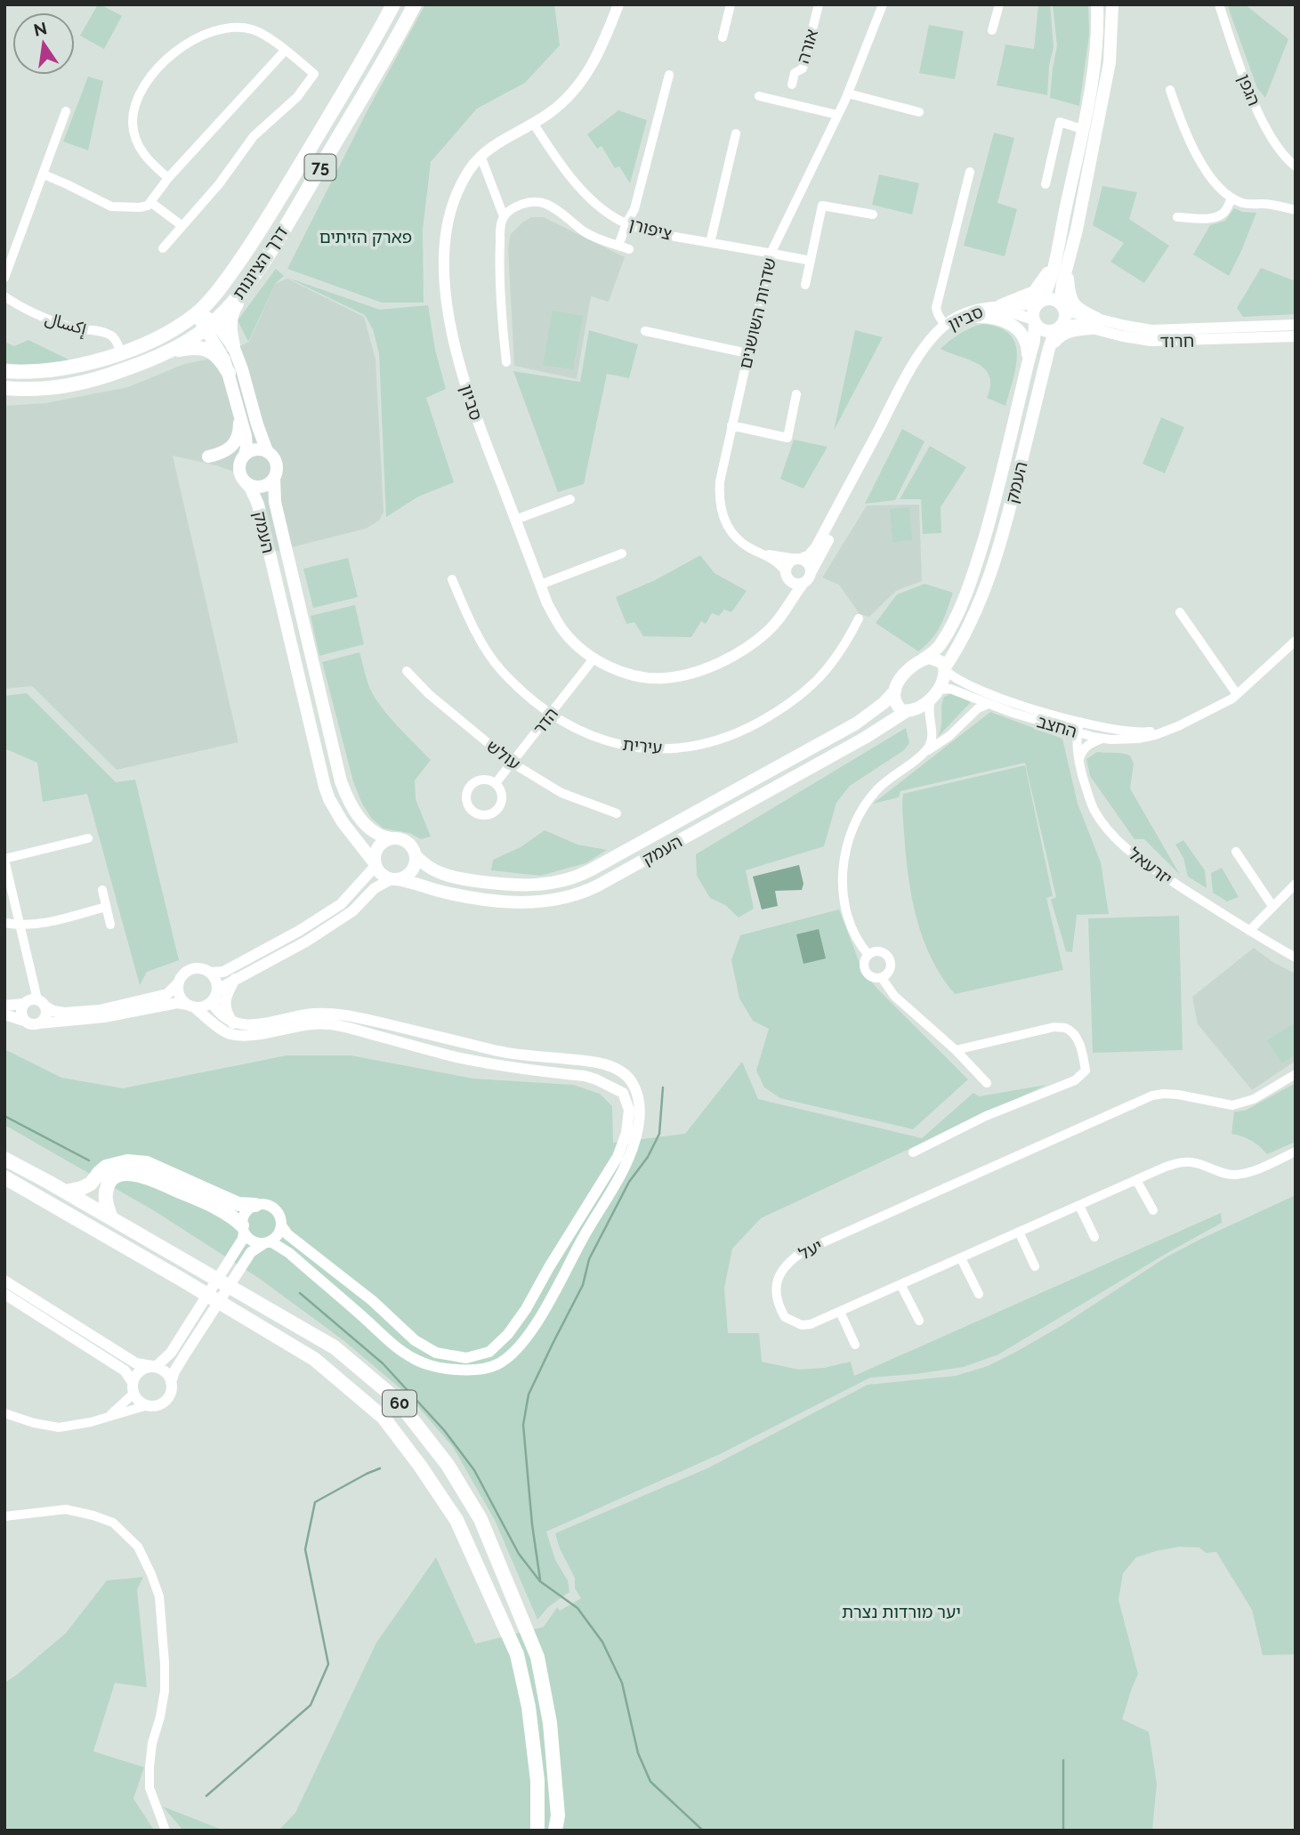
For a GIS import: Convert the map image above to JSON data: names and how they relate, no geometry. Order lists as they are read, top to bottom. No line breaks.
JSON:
{"streets":{"highway":["75","דרך הציונות","60"],"main road":["העמק"],"street":["אורה","הגפן","ציפורן","שדרות השושנים","סביון","إكسال","חרוד","הדר","החצב","עירית","עולש","יזרעאל","יעל"]},"crossings":[["ציפורן","שדרות השושנים"],["ציפורן","סביון"],["דרך הציונות","إكسال"],["שדרות השושנים","סביון"],["סביון","חרוד"],["סביון","העמק"],["סביון","הדר"],["חרוד","העמק"],["העמק","החצב"],["הדר","עירית"],["הדר","עולש"],["החצב","יזרעאל"]],"parks":["פארק הזיתים","יער מורדות נצרת"],"north":"top"}
